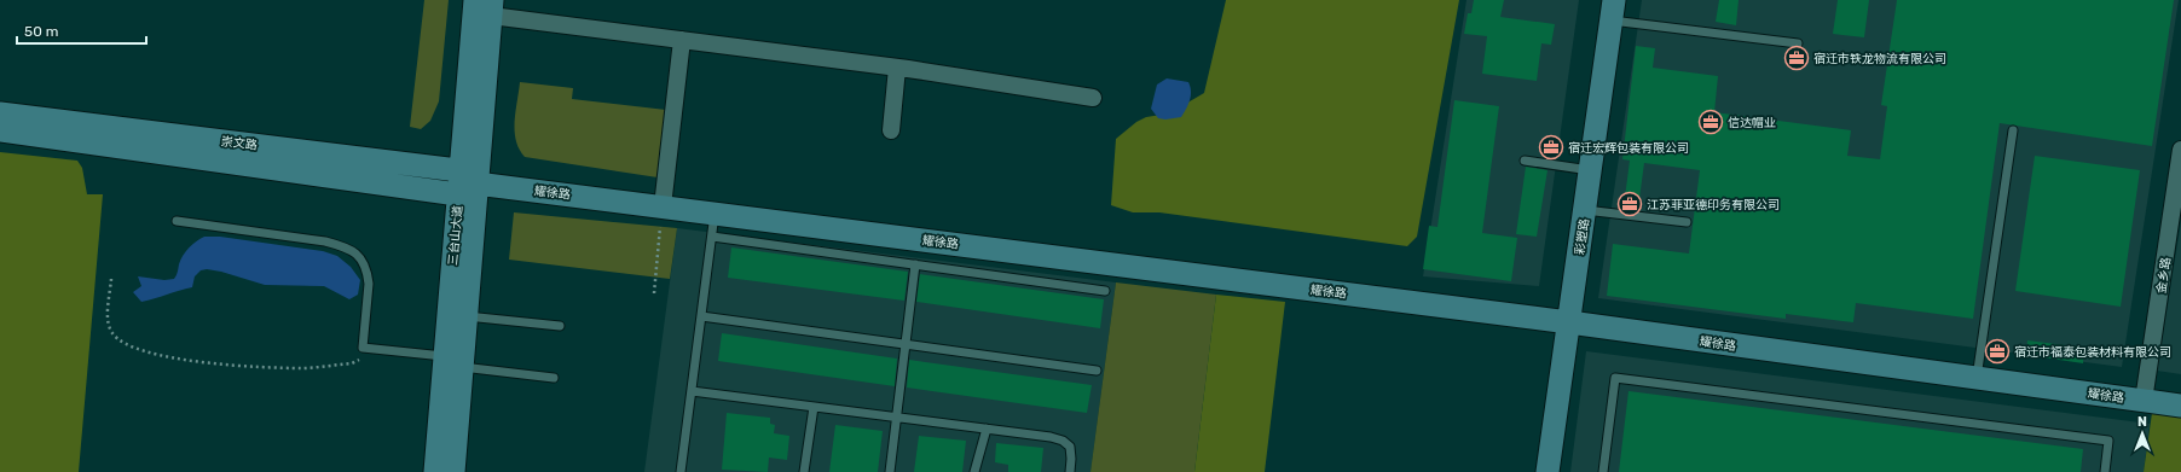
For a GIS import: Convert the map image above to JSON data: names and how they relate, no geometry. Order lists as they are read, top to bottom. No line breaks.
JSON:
{"streets":{"street":["崇文路","耀徐路","三台山大道","彩塑路","金乡路"]},"crossings":[["崇文路","耀徐路"],["崇文路","三台山大道"],["耀徐路","三台山大道"],["耀徐路","彩塑路"],["耀徐路","金乡路"]],"places":{"office":["宿迁市铁龙物流有限公司","信达帽业","宿迁宏辉包装有限公司","江苏菲亚德印务有限公司","宿迁市福泰包装材料有限公司"]},"scale_bar":"50 m","north":"top"}
